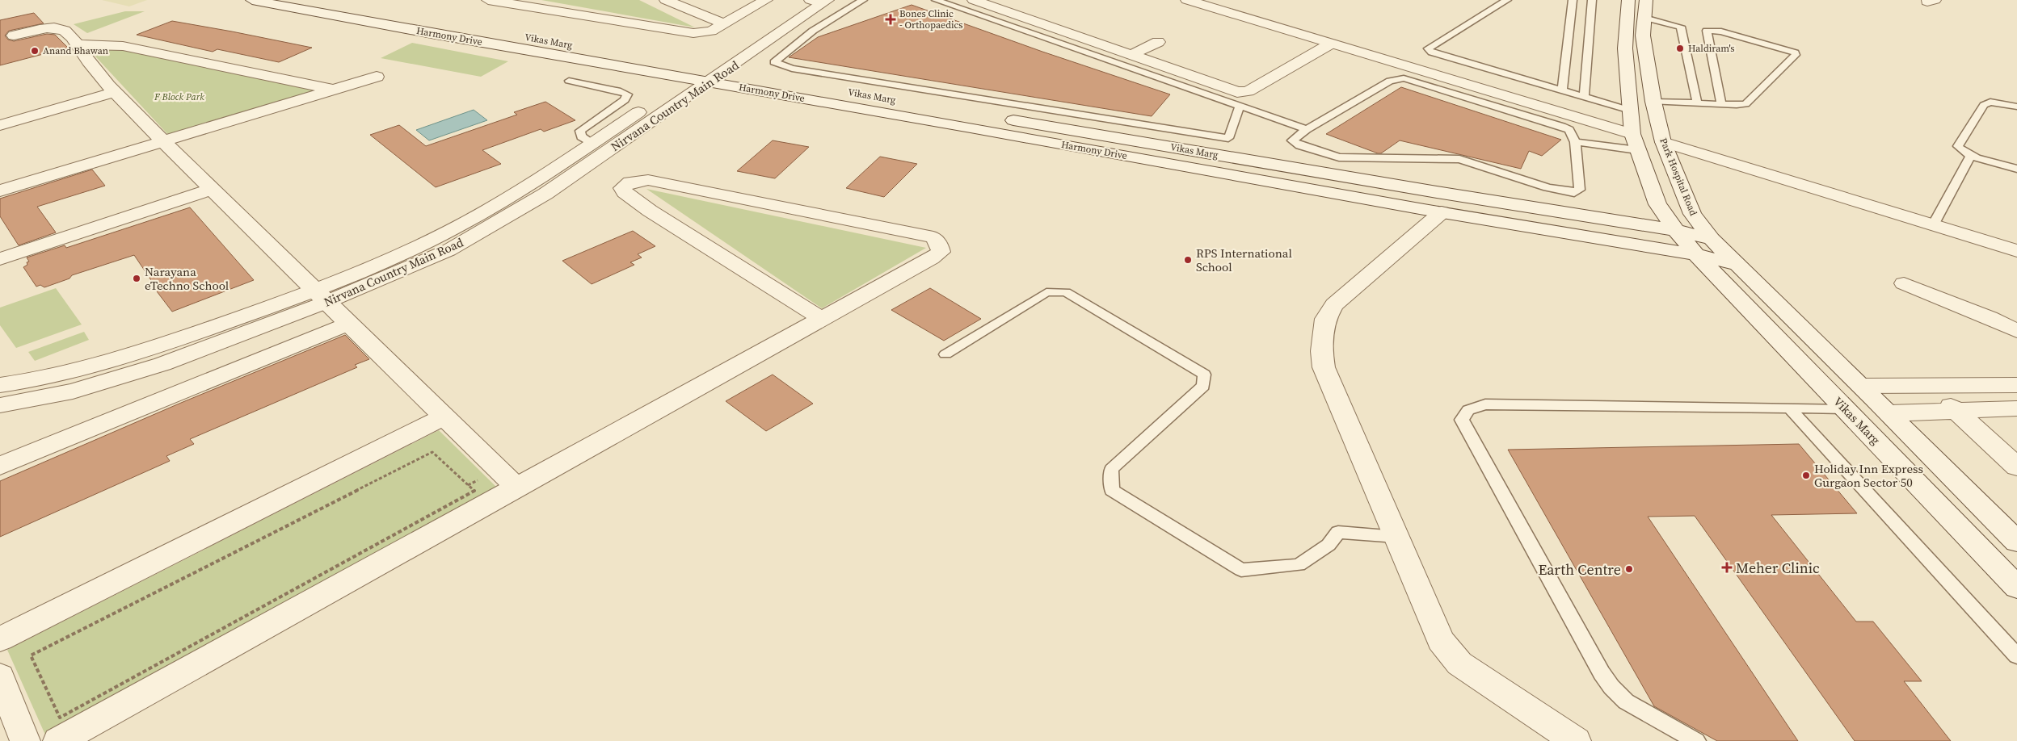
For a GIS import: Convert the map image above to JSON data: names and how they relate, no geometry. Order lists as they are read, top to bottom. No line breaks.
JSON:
{"streets":{"street":["Harmony Drive","Vikas Marg","Nirvana Country Main Road","Park Hospital Road"]},"crossings":[["Harmony Drive","Vikas Marg"],["Harmony Drive","Nirvana Country Main Road"],["Harmony Drive","Park Hospital Road"],["Vikas Marg","Nirvana Country Main Road"],["Vikas Marg","Park Hospital Road"]],"parks":["F Block Park"],"places":{"health":["Bones Clinic - Orthopaedics","Meher Clinic"],"other":["Haldiram's","Anand Bhawan","RPS International School","Narayana eTechno School","Holiday Inn Express Gurgaon Sector 50","Earth Centre"]}}
